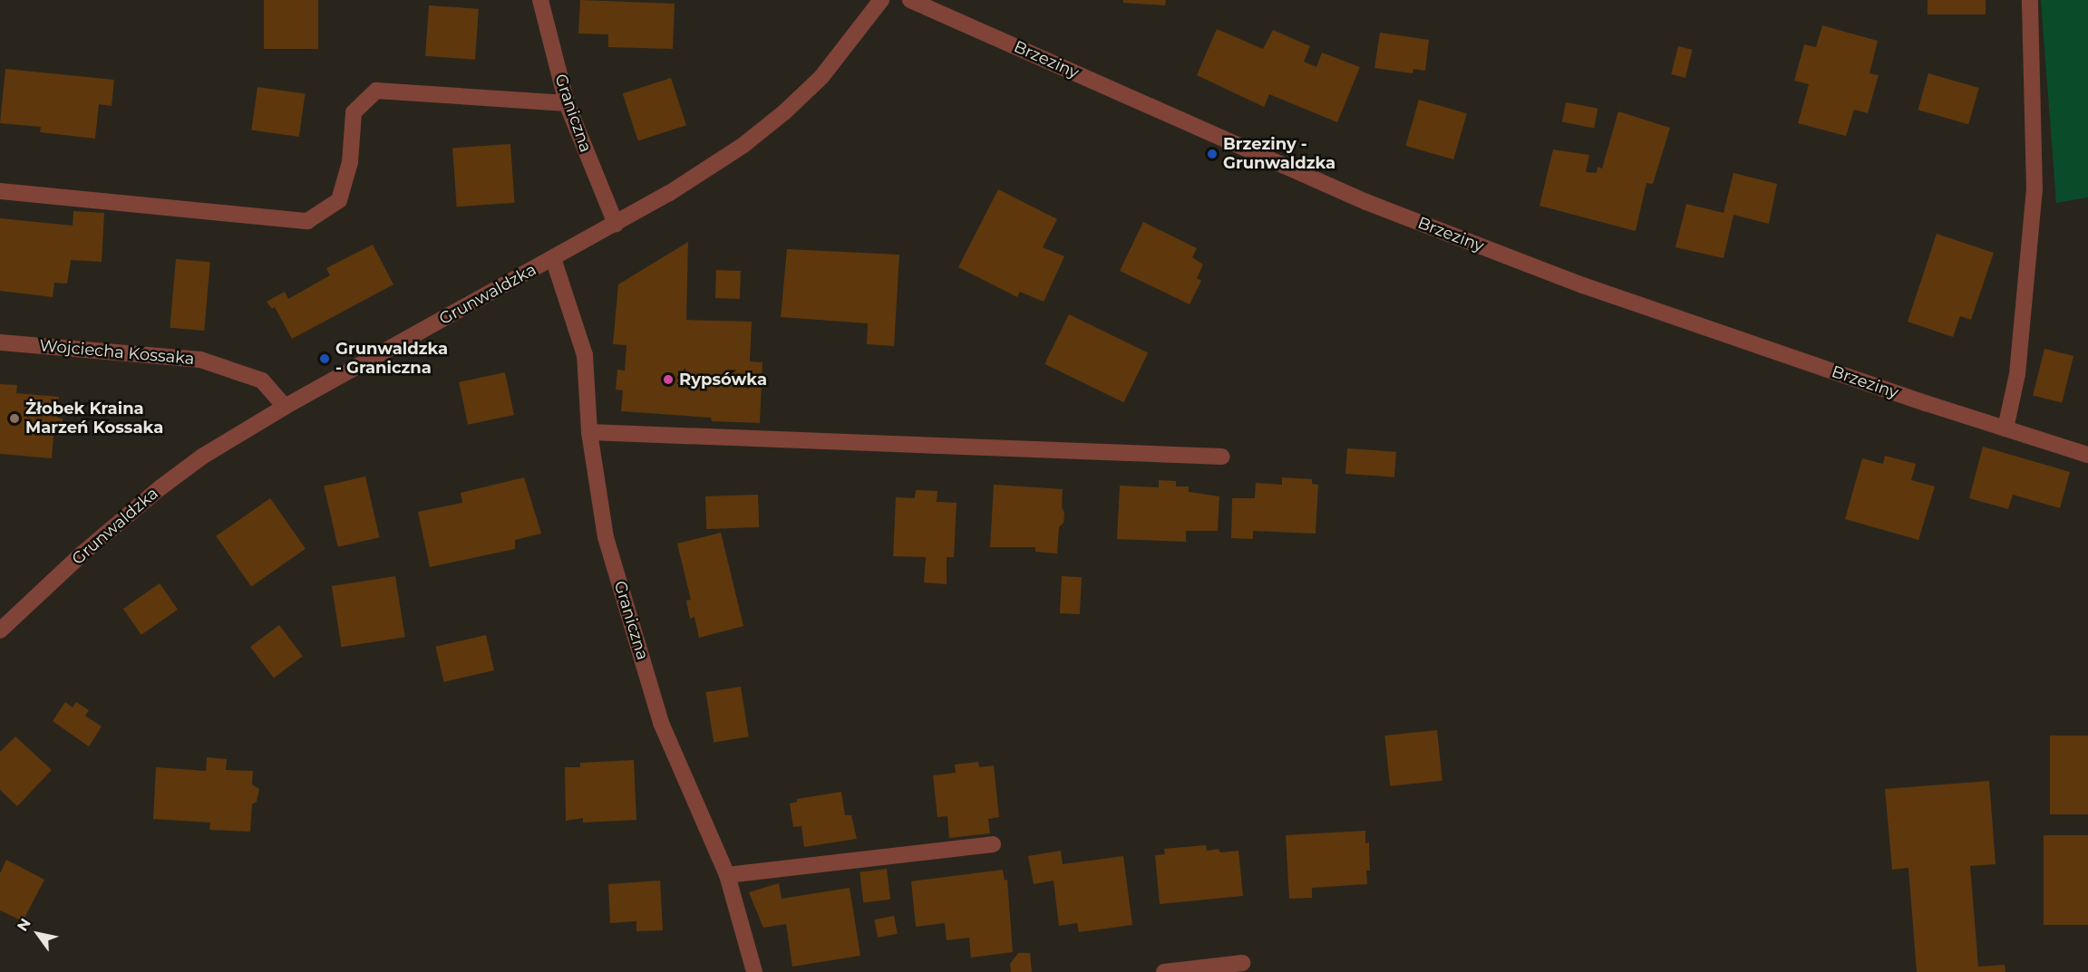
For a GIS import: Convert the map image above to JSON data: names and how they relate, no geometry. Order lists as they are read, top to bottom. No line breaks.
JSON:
{"streets":{"street":["Brzeziny","Graniczna","Grunwaldzka","Wojciecha Kossaka"]},"crossings":[["Graniczna","Grunwaldzka"],["Grunwaldzka","Wojciecha Kossaka"]],"places":["Brzeziny - Grunwaldzka","Grunwaldzka - Graniczna","Rypsówka","Żłobek Kraina Marzeń Kossaka"],"north":"top left"}
